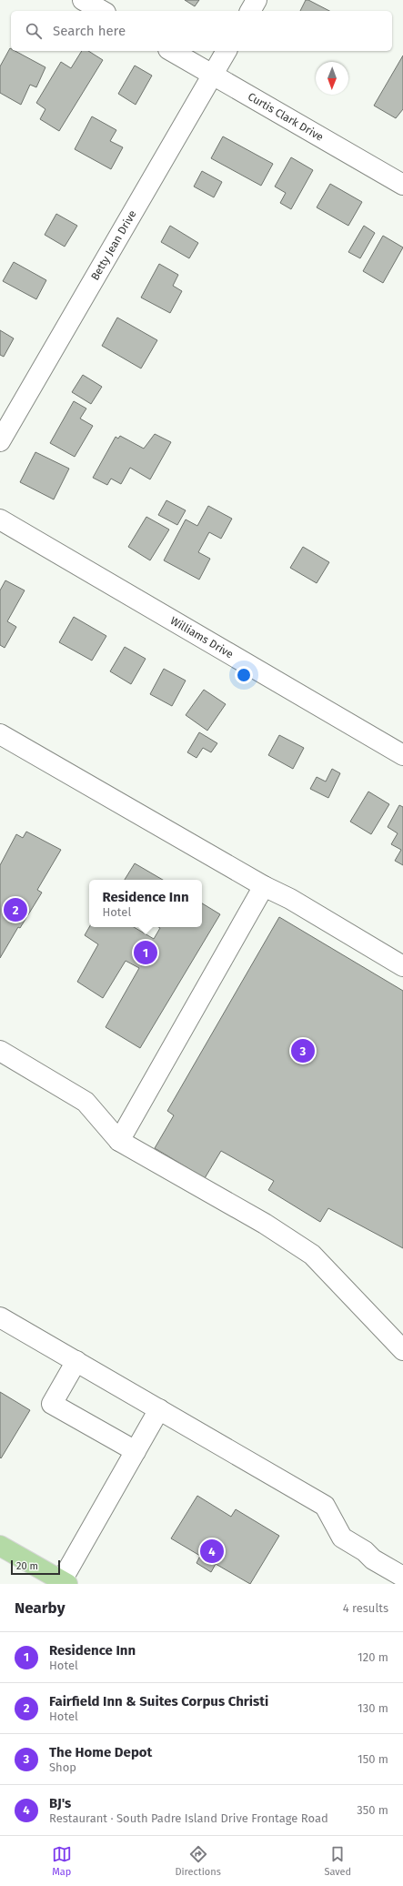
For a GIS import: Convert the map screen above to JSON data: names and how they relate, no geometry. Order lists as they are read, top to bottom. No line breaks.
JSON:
{"streets":{"street":["Curtis Clark Drive","Betty Jean Drive","Williams Drive"]},"crossings":[["Curtis Clark Drive","Betty Jean Drive"]],"scale_bar":"20 m","north":"bottom","page":{"search":"Search here","popup":["Residence Inn","Hotel"],"pins":["2","1","3","4"],"scale":"20 m","heading":["Nearby","4 results"],"list":[{"mark":"1","name":"Residence Inn","note":"Hotel","value":"120 m"},{"mark":"2","name":"Fairfield Inn & Suites Corpus Christi","note":"Hotel","value":"130 m"},{"mark":"3","name":"The Home Depot","note":"Shop","value":"150 m"},{"mark":"4","name":"BJ's","note":"Restaurant · South Padre Island Drive Frontage Road","value":"350 m"}],"nav":["Map","Directions","Saved"]}}
